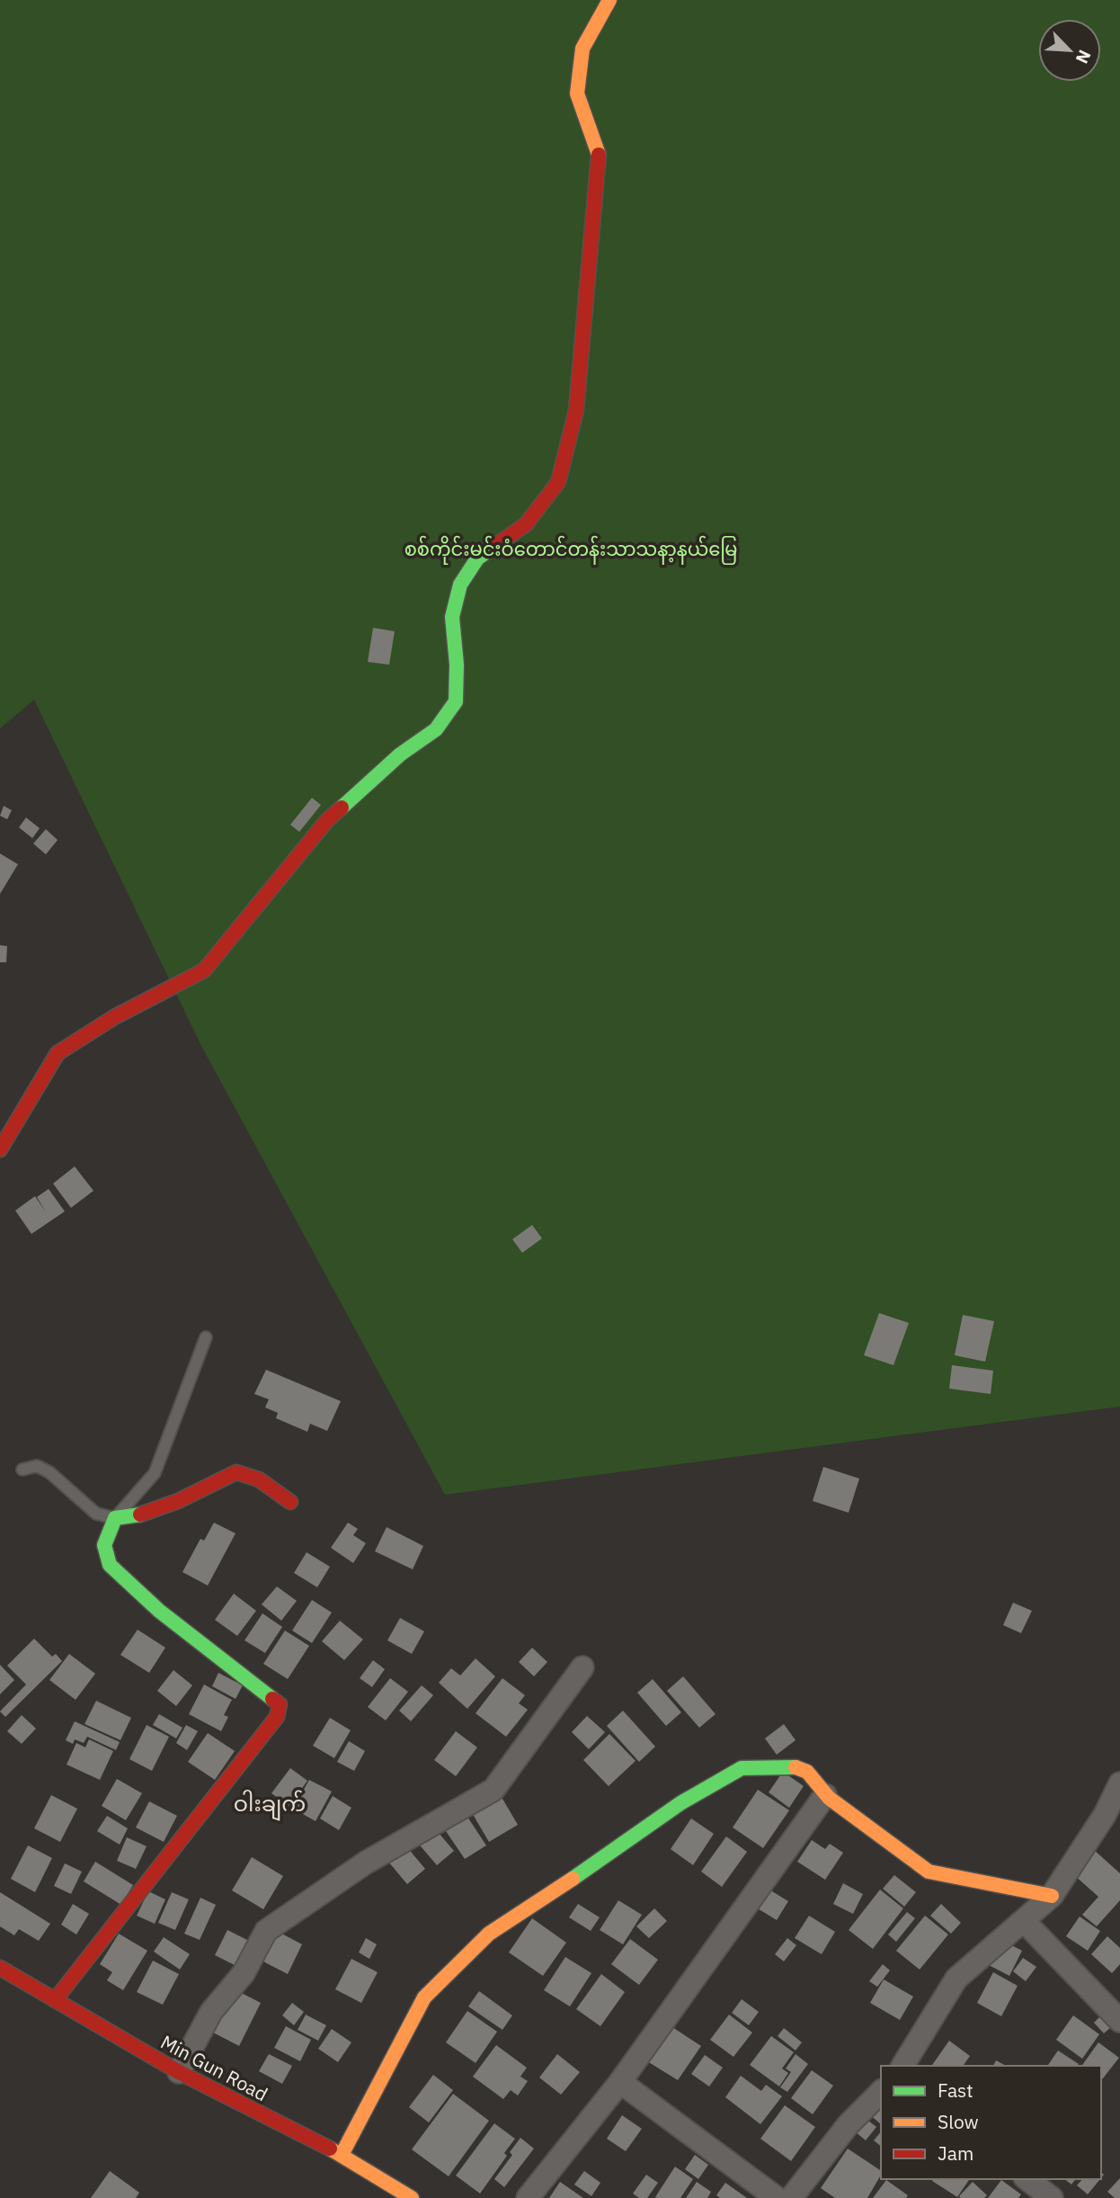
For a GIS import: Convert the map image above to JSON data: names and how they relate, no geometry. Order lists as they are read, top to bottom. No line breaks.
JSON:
{"streets":{"street":["Min Gun Road"]},"districts":["ဝါးချက်"],"parks":["စစ်ကိုင်းမင်းဝံတောင်တန်းသာသနာ့နယ်မြေ"],"legend":["Fast","Slow","Jam"],"north":"bottom right"}
